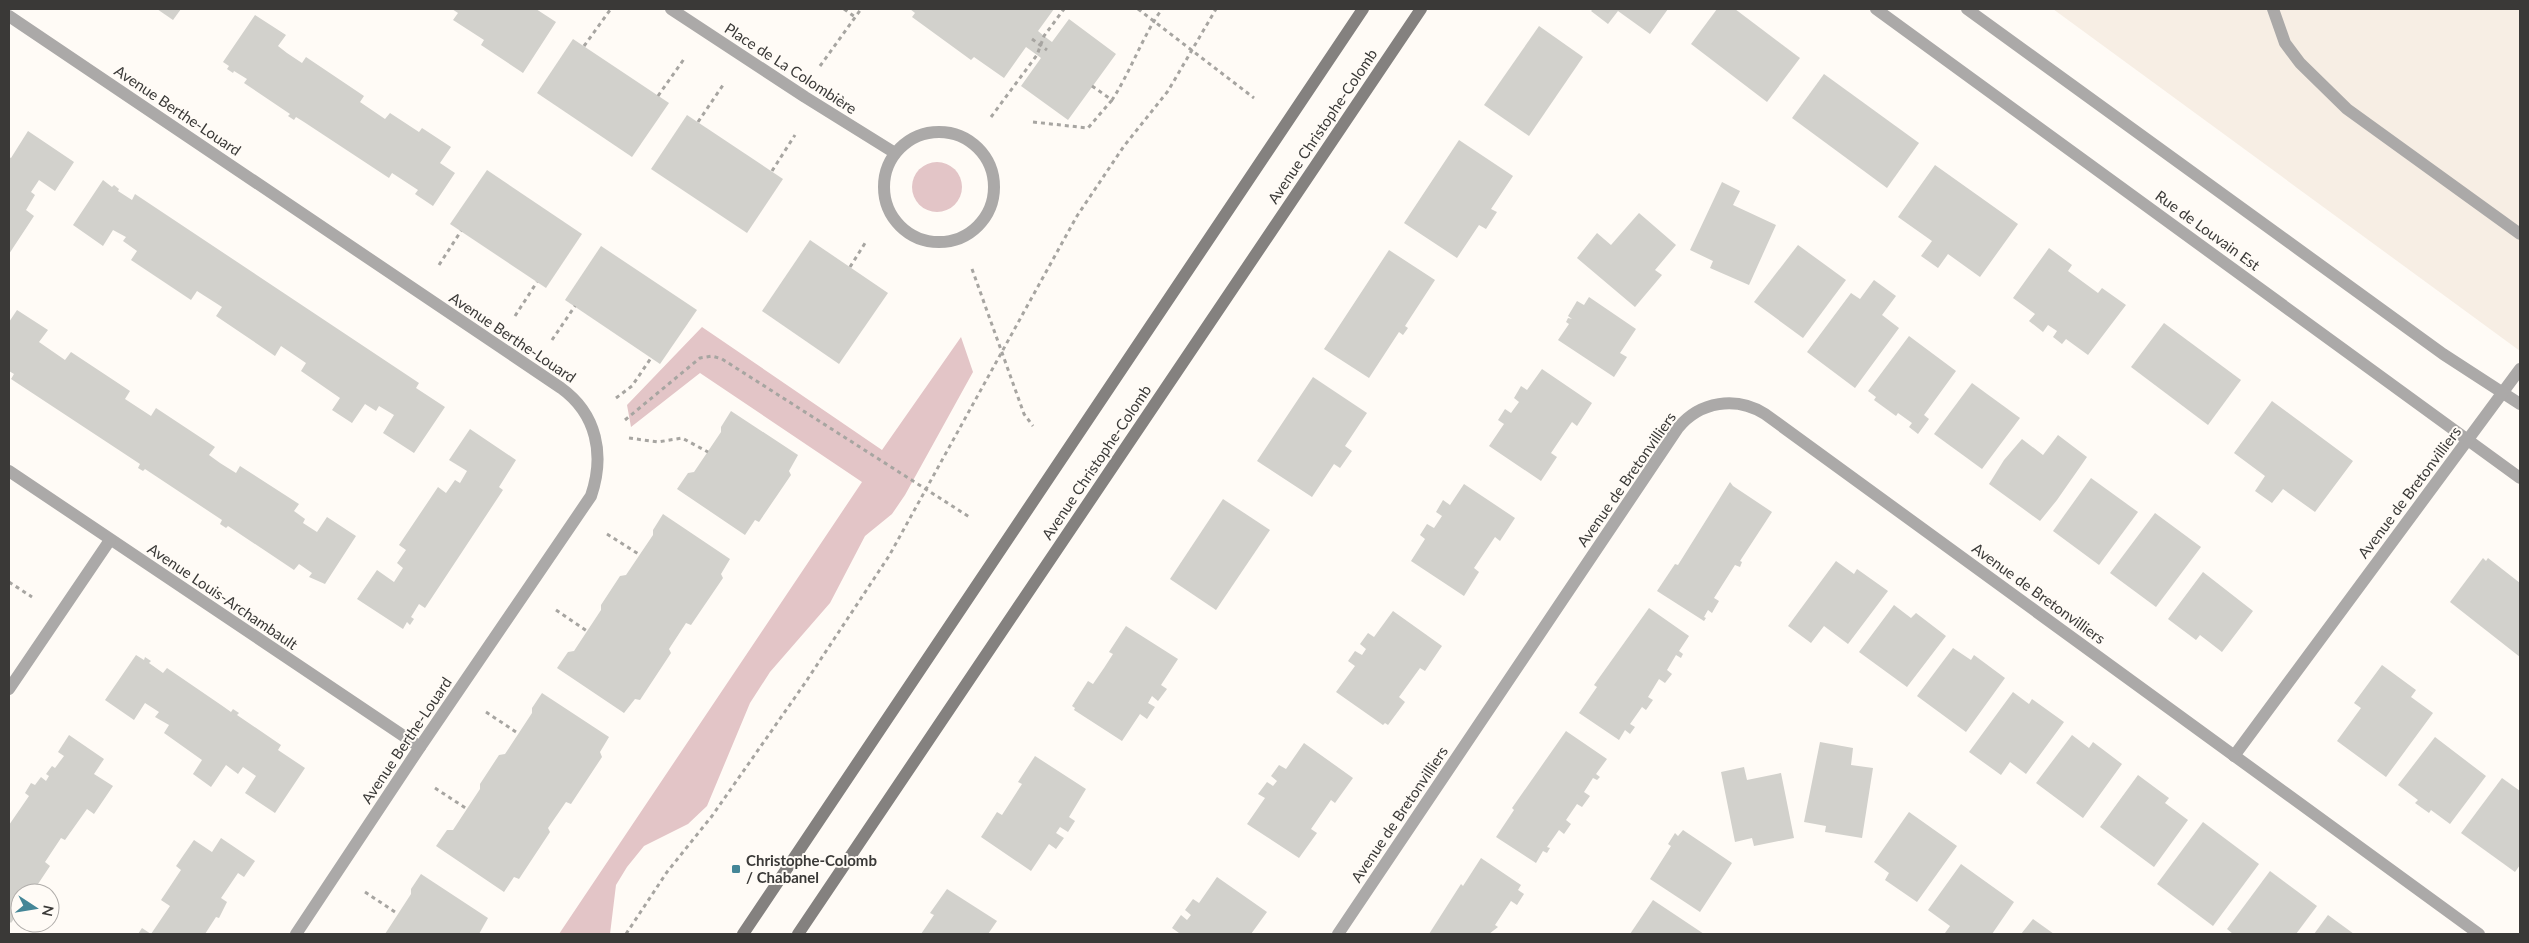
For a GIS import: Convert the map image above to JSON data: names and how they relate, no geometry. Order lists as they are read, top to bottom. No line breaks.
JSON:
{"streets":{"main road":["Avenue Christophe-Colomb"],"street":["Place de La Colombière","Avenue Berthe-Louard","Rue de Louvain Est","Avenue de Bretonvilliers","Avenue Louis-Archambault"]},"crossings":[["Avenue Berthe-Louard","Avenue Louis-Archambault"],["Rue de Louvain Est","Avenue de Bretonvilliers"]],"places":{"transit":["Christophe-Colomb / Chabanel"]},"north":"right"}
